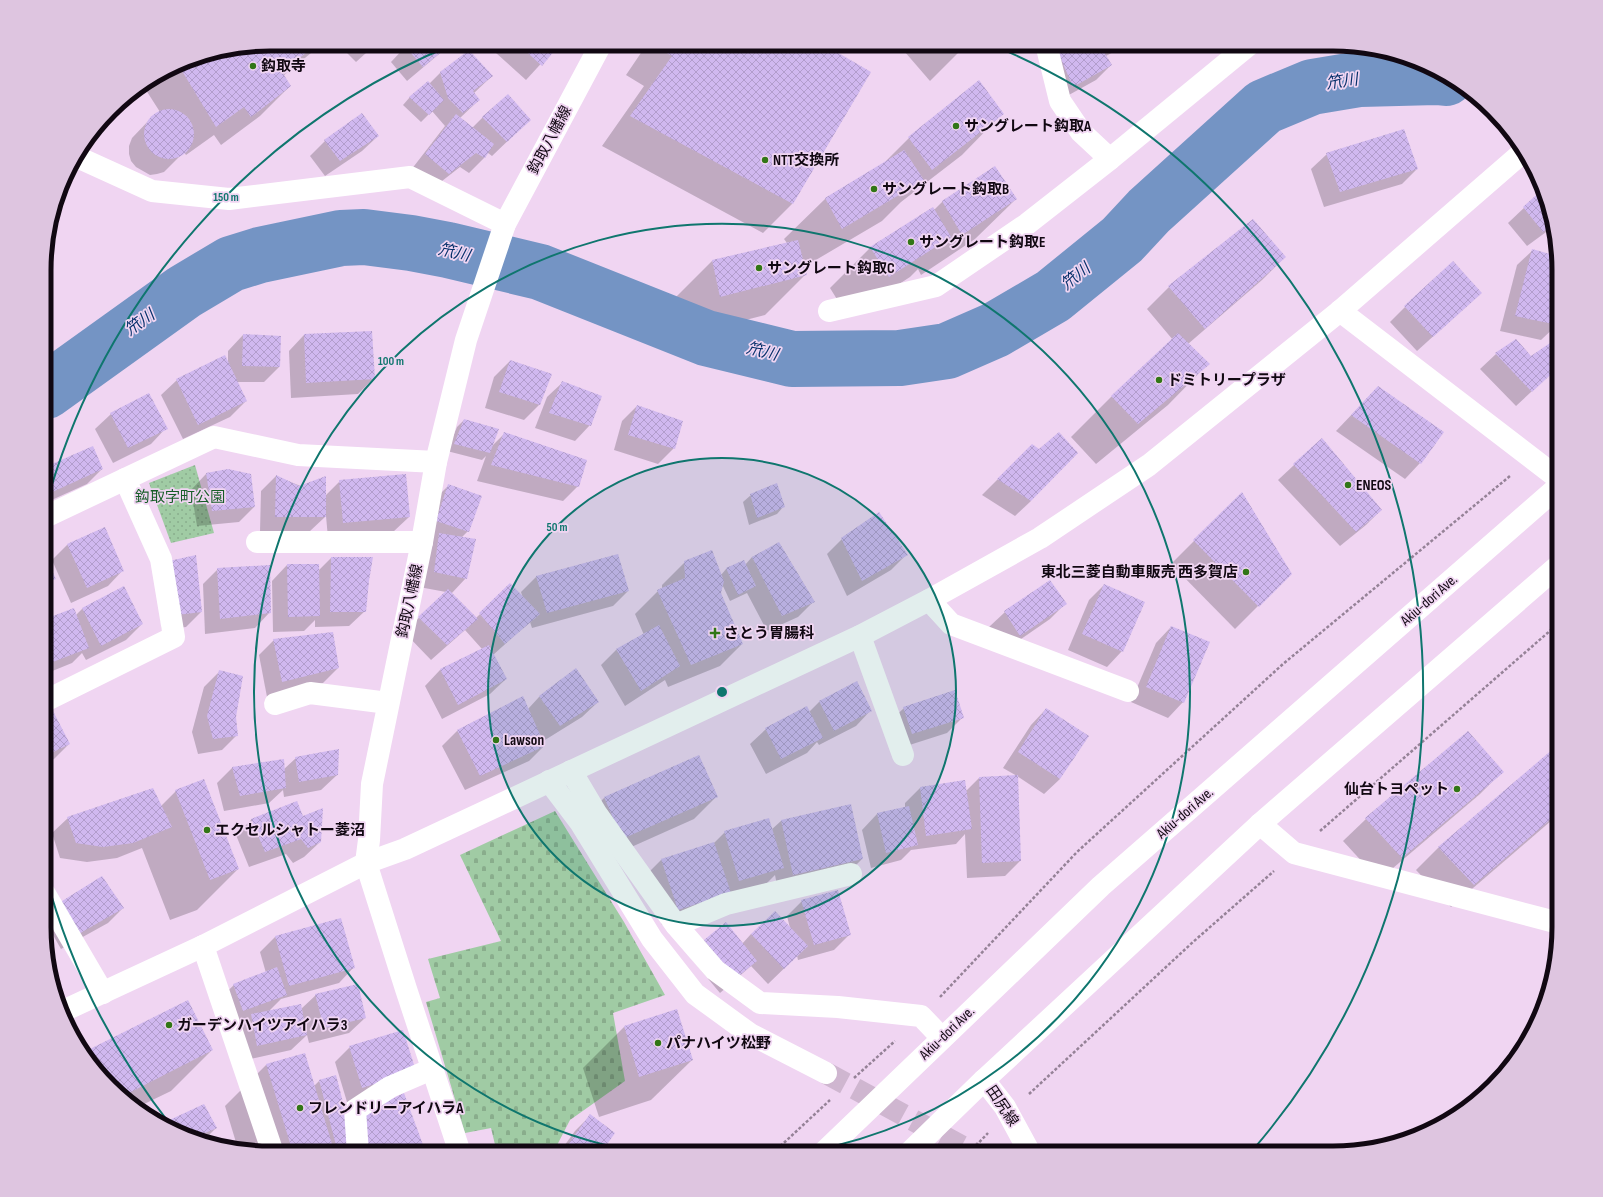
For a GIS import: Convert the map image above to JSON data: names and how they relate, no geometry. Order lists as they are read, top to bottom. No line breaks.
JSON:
{"streets":{"main road":["鈎取八幡線","Akiu-dori Ave.","田尻線"]},"water":["笊川"],"parks":["鈎取字町公園"],"places":{"other":["鈎取寺","サングレート鈎取A","NTT交換所","サングレート鈎取B","サングレート鈎取E","サングレート鈎取C","ドミトリープラザ","ENEOS","東北三菱自動車販売 西多賀店","Lawson","仙台トヨペット","エクセルシャトー菱沼","ガーデンハイツアイハラ3","パナハイツ松野","フレンドリーアイハラA"],"health":["さとう胃腸科"]},"rings":["150 m","100 m","50 m"]}
